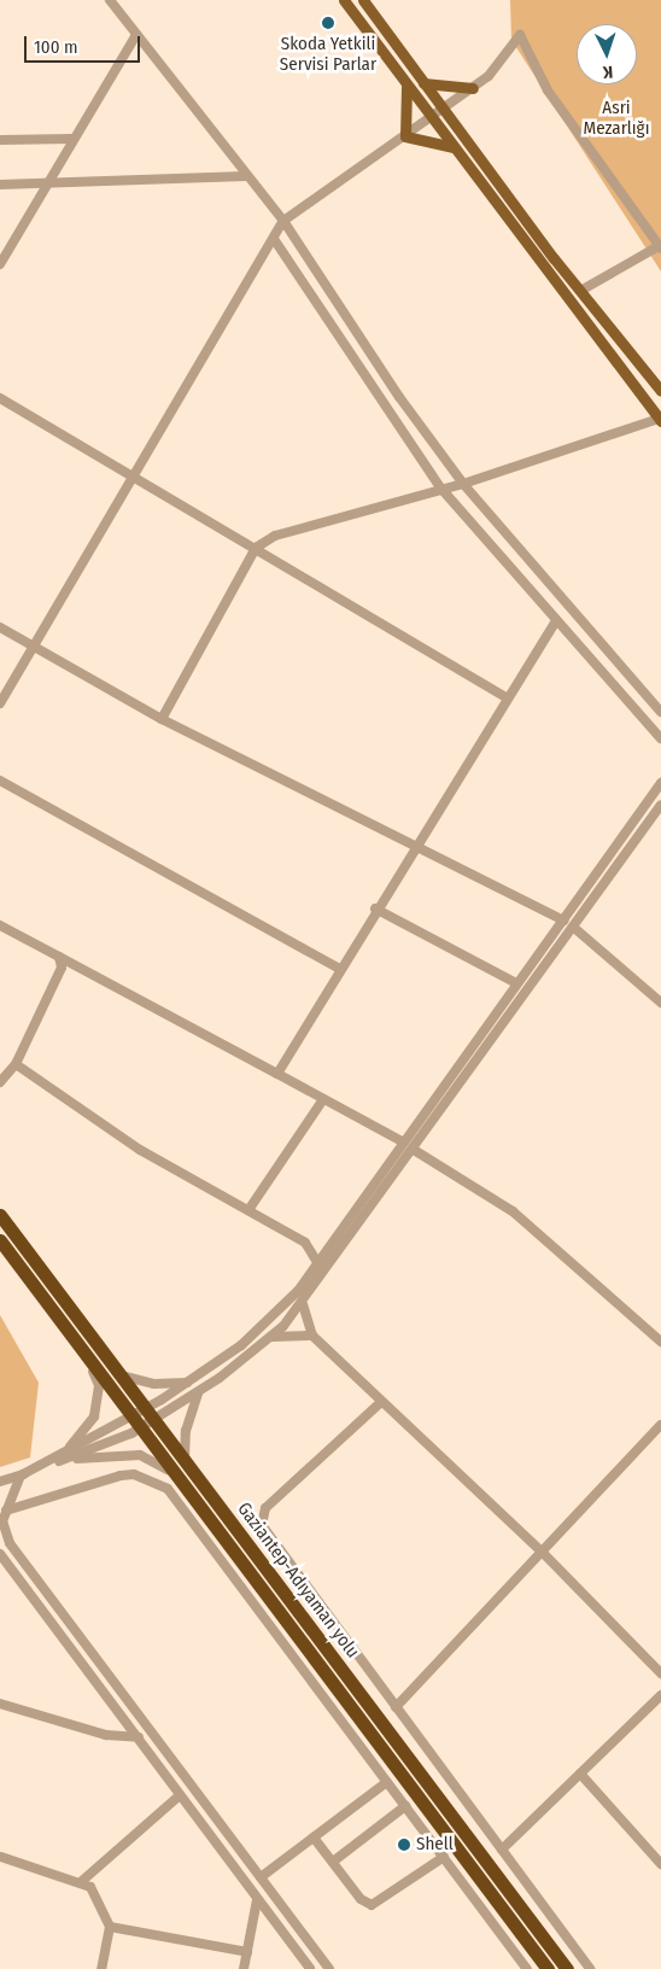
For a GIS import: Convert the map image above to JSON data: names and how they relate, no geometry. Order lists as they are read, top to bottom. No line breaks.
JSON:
{"streets":{"highway":["Gaziantep-Adıyaman yolu"]},"parks":["Asri Mezarlığı"],"places":["Skoda Yetkili Servisi Parlar","Shell"],"scale_bar":"100 m","north":"bottom"}
